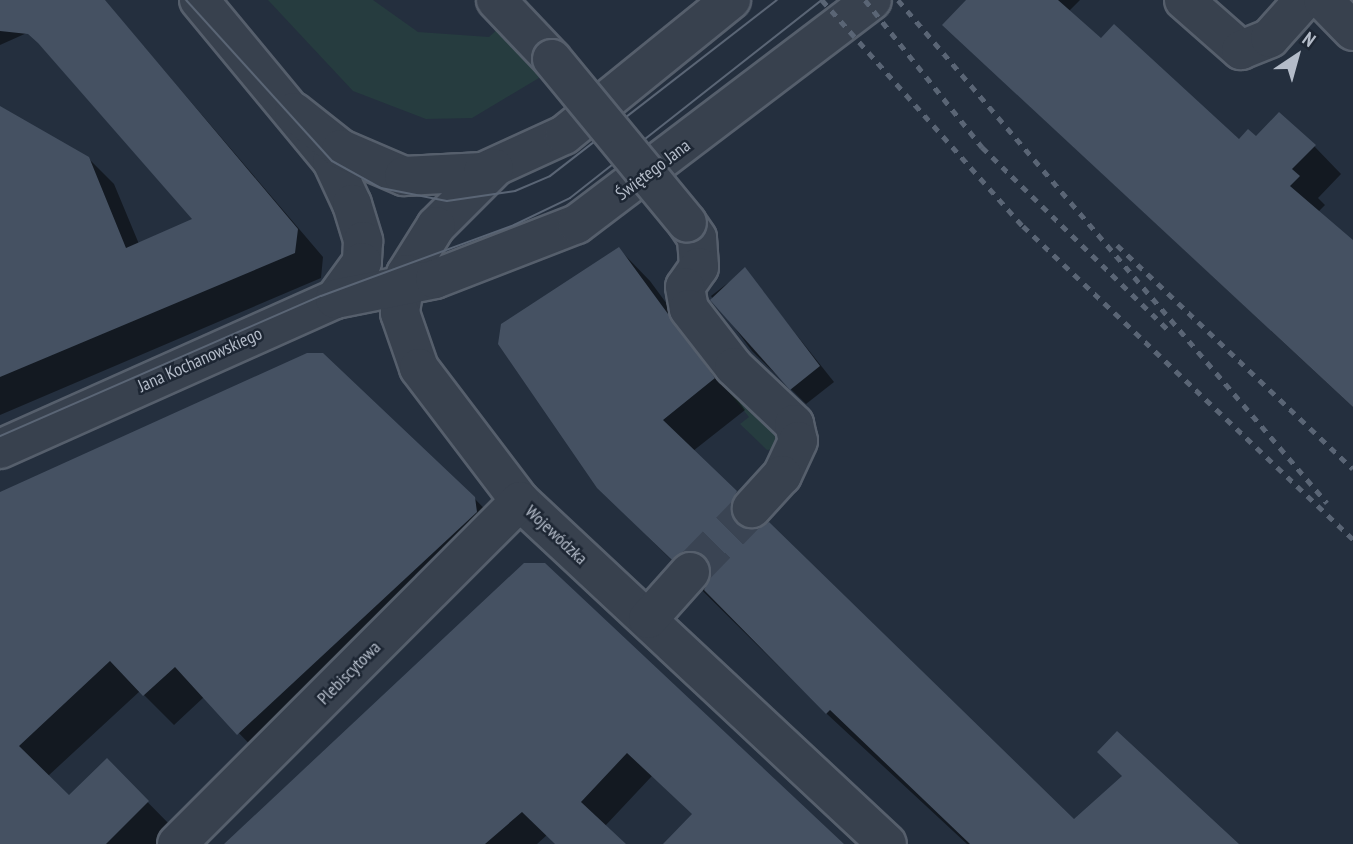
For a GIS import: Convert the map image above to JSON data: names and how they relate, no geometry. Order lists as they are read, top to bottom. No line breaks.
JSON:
{"streets":{"street":["Świętego Jana","Jana Kochanowskiego","Wojewódzka","Plebiscytowa"]},"crossings":[["Świętego Jana","Jana Kochanowskiego"],["Świętego Jana","Wojewódzka"],["Jana Kochanowskiego","Wojewódzka"],["Wojewódzka","Plebiscytowa"]],"north":"top right"}
